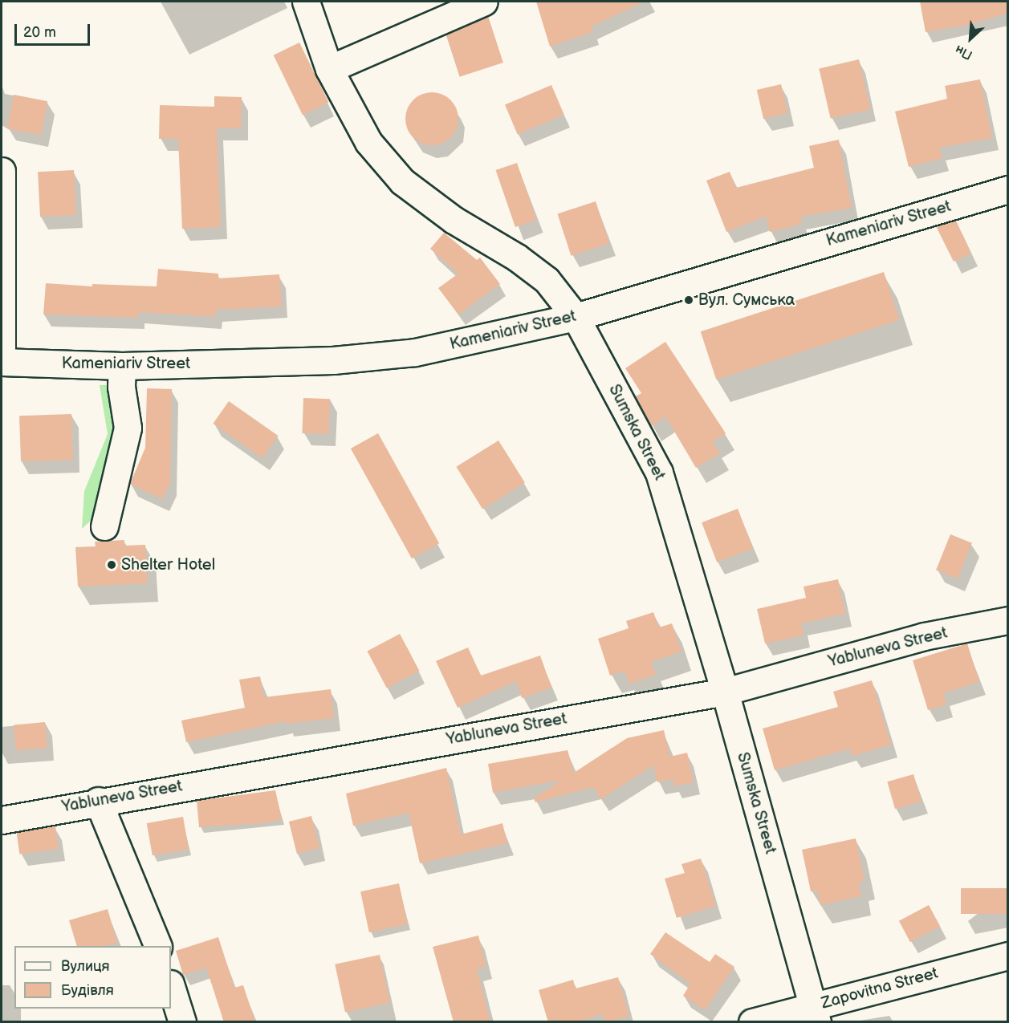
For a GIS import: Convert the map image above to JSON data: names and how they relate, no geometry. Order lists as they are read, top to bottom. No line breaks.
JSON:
{"streets":{"street":["Kameniariv Street","Sumska Street","Yabluneva Street","Zapovitna Street"]},"crossings":[["Kameniariv Street","Sumska Street"],["Sumska Street","Yabluneva Street"],["Sumska Street","Zapovitna Street"]],"places":["Вул. Сумська","Shelter Hotel"],"legend":["Вулиця","Будівля"],"scale_bar":"20 m","north":"bottom left"}
